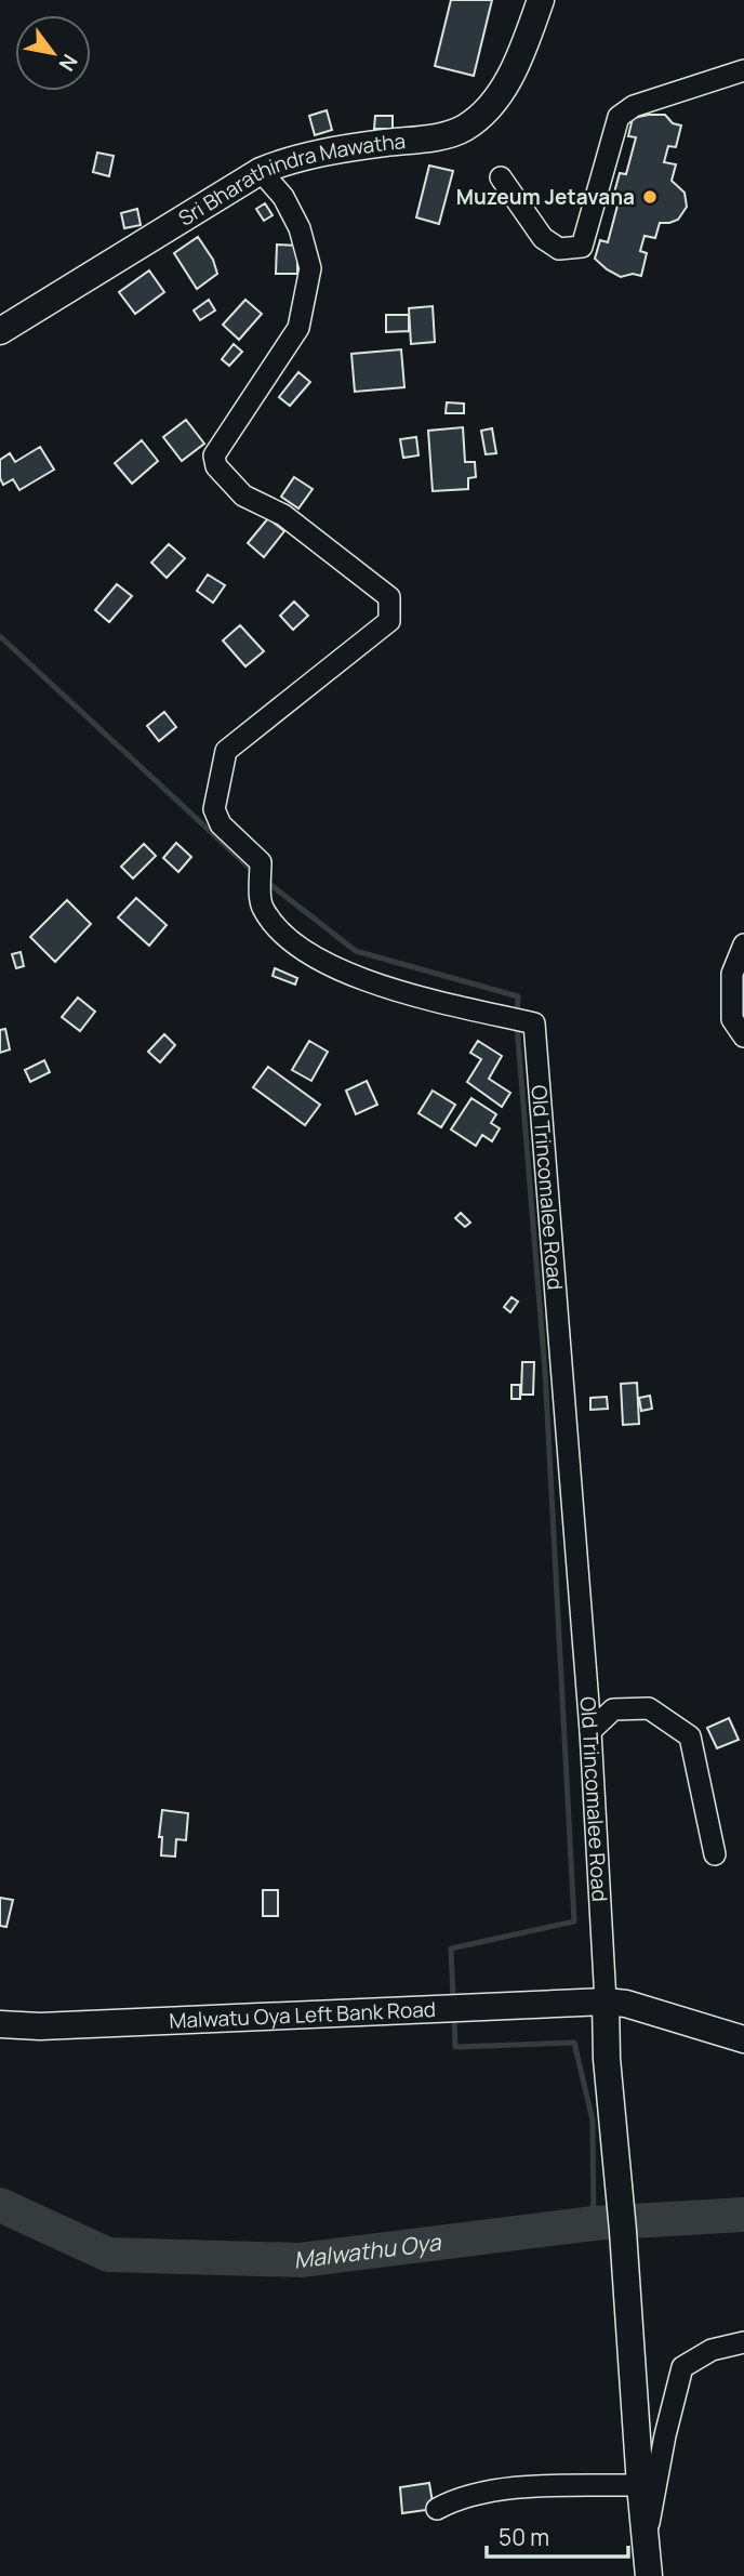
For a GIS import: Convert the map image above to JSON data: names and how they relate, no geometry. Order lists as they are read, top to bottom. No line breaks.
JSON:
{"streets":{"main road":["Sri Bharathindra Mawatha","Old Trincomalee Road","Malwatu Oya Left Bank Road"]},"crossings":[["Sri Bharathindra Mawatha","Old Trincomalee Road"],["Old Trincomalee Road","Malwatu Oya Left Bank Road"]],"water":["Malwathu Oya"],"places":["Muzeum Jetavana"],"scale_bar":"50 m","north":"bottom right"}
